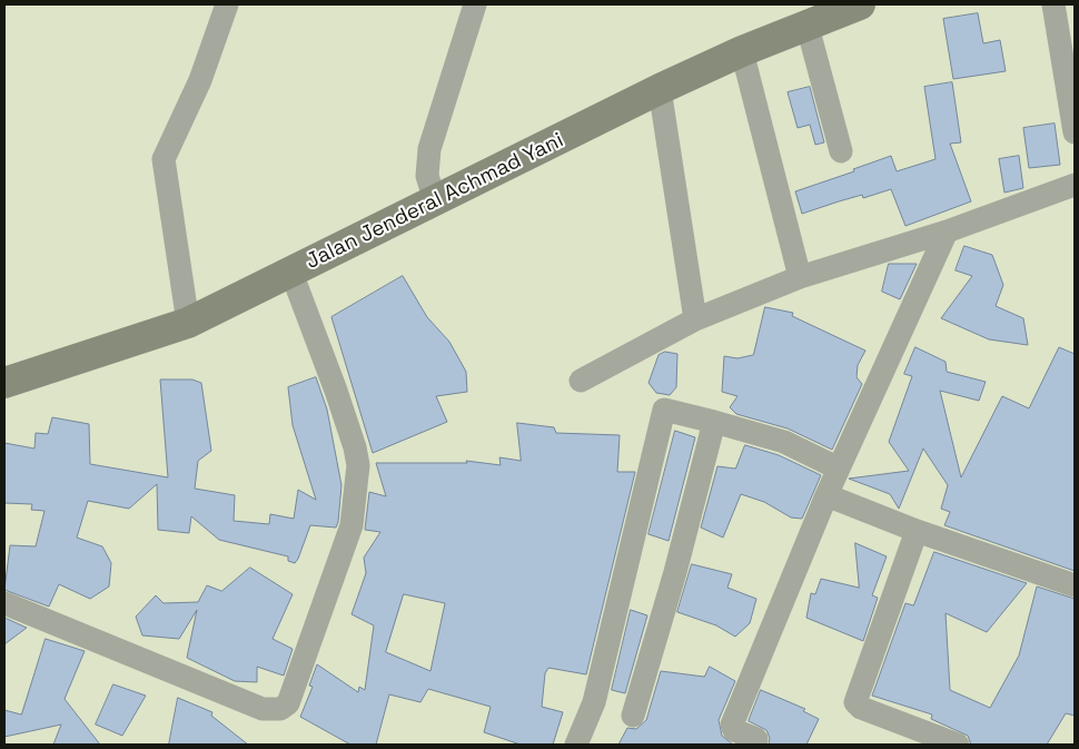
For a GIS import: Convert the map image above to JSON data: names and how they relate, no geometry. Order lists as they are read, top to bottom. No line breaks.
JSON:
{"streets":{"main road":["Jalan Jenderal Achmad Yani"]}}
